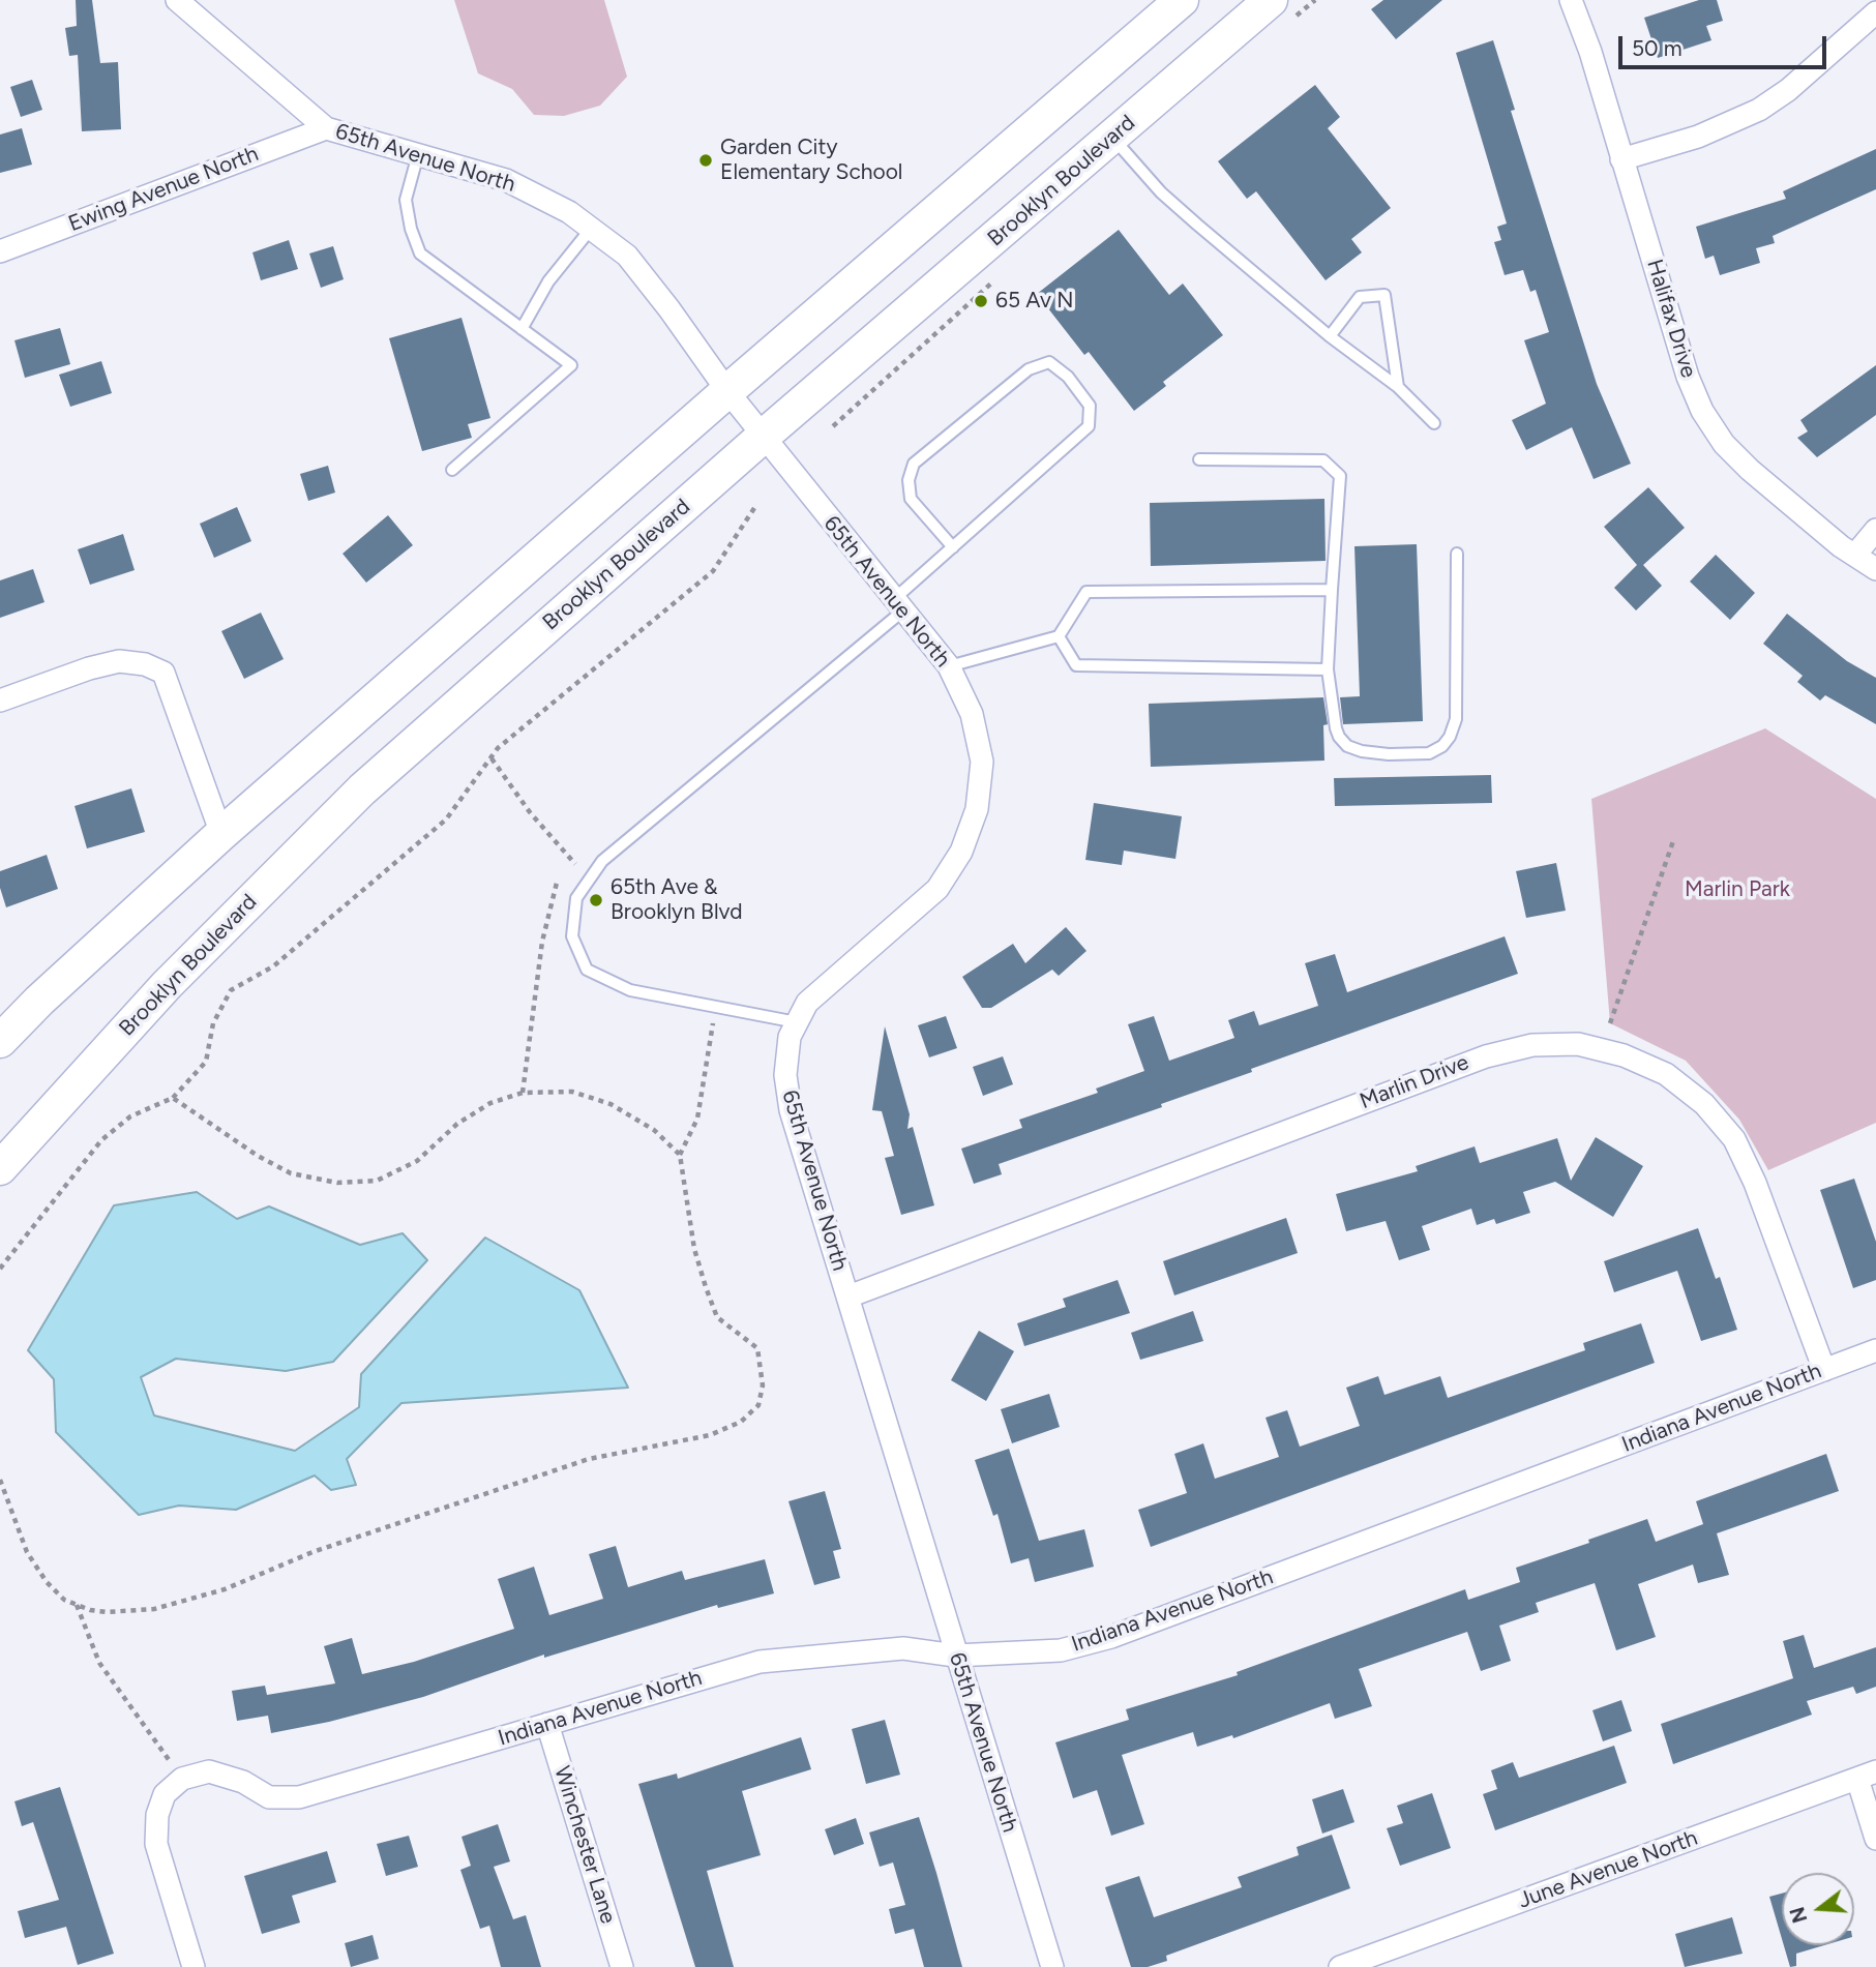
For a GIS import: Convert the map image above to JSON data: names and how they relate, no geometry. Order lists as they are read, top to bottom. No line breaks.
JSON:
{"streets":{"main road":["Brooklyn Boulevard"],"street":["65th Avenue North","Ewing Avenue North","Halifax Drive","Marlin Drive","Indiana Avenue North","Winchester Lane","June Avenue North"]},"crossings":[["65th Avenue North","Brooklyn Boulevard"],["65th Avenue North","Ewing Avenue North"],["65th Avenue North","Marlin Drive"],["65th Avenue North","Indiana Avenue North"],["Marlin Drive","Indiana Avenue North"],["Indiana Avenue North","Winchester Lane"]],"parks":["Marlin Park"],"places":["Garden City Elementary School","65 Av N","65th Ave & Brooklyn Blvd"],"scale_bar":"50 m","north":"left"}
